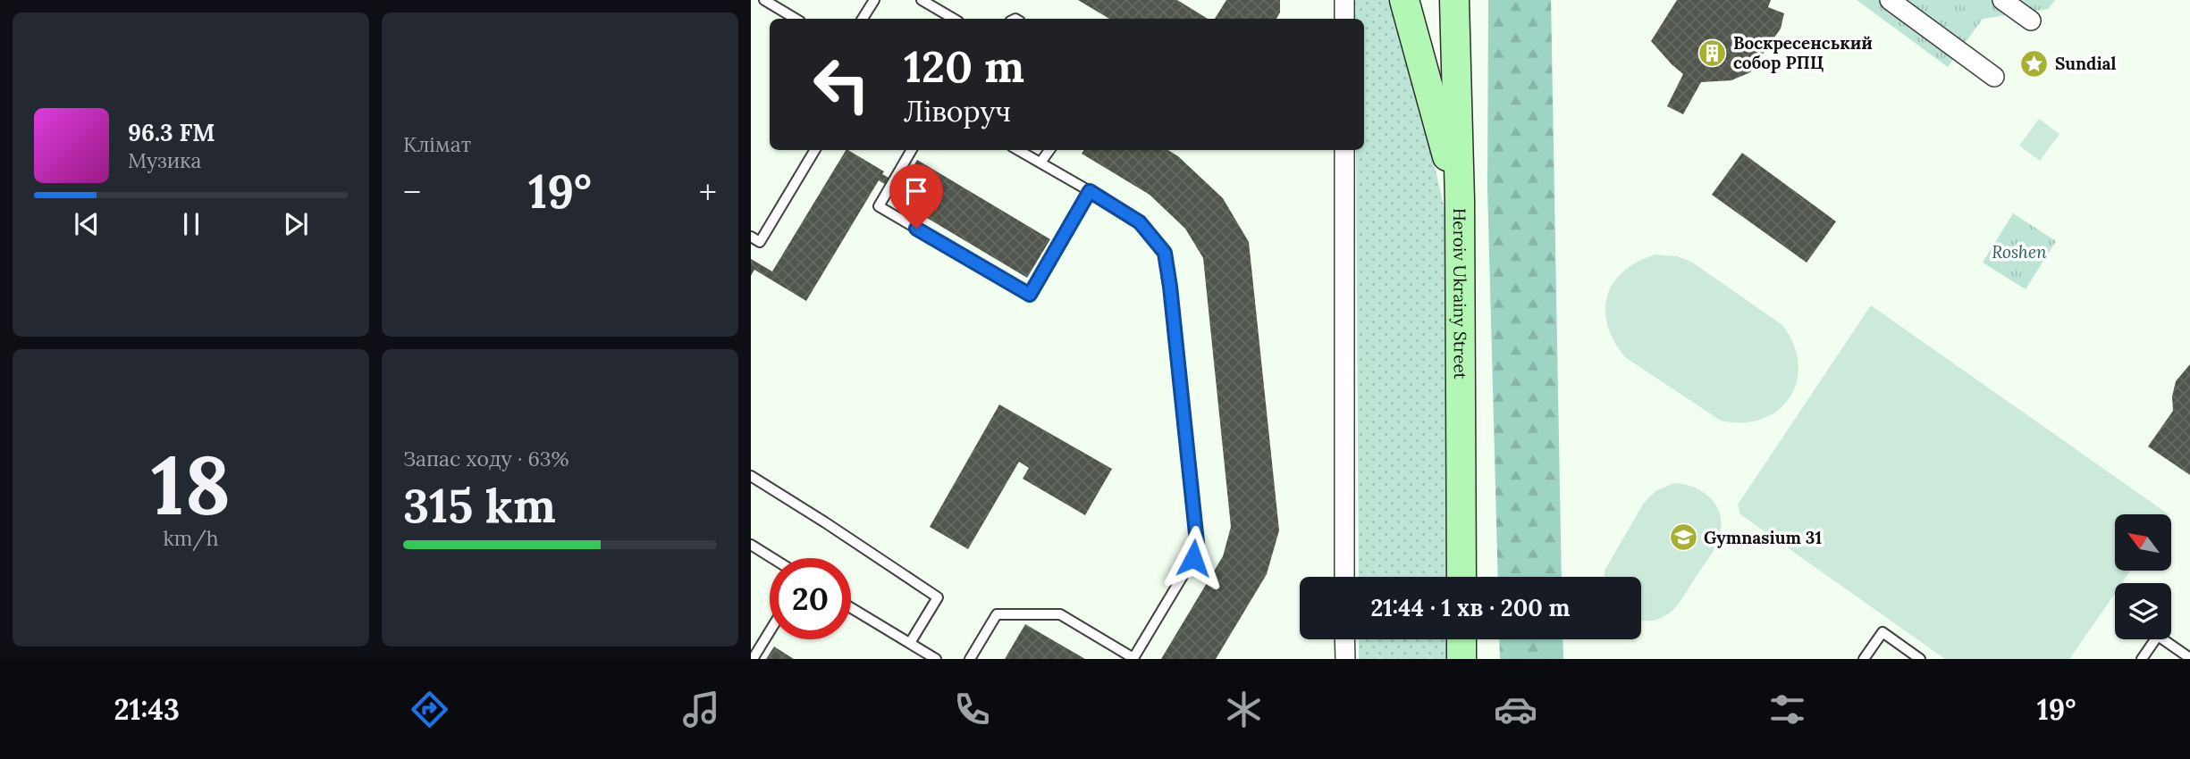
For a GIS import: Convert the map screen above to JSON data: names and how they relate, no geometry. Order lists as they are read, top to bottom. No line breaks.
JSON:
{"streets":{"main road":["Heroiv Ukrainy Street"]},"parks":["Roshen"],"places":{"building":["Воскресенський собор РПЦ"],"place":["Sundial"],"school or university":["Gymnasium 31"]},"north":"top left","page":{"tile":["Клімат",["18","km/h"],["Запас ходу · 63%","315 km"]],"turn":["120 m","Ліворуч"],"song":["96.3 FM","Музика"],"heat":["−","19°","+"],"limit":"20","trip":"21:44 · 1 хв · 200 m","tabs":["21:43","19°"]}}
